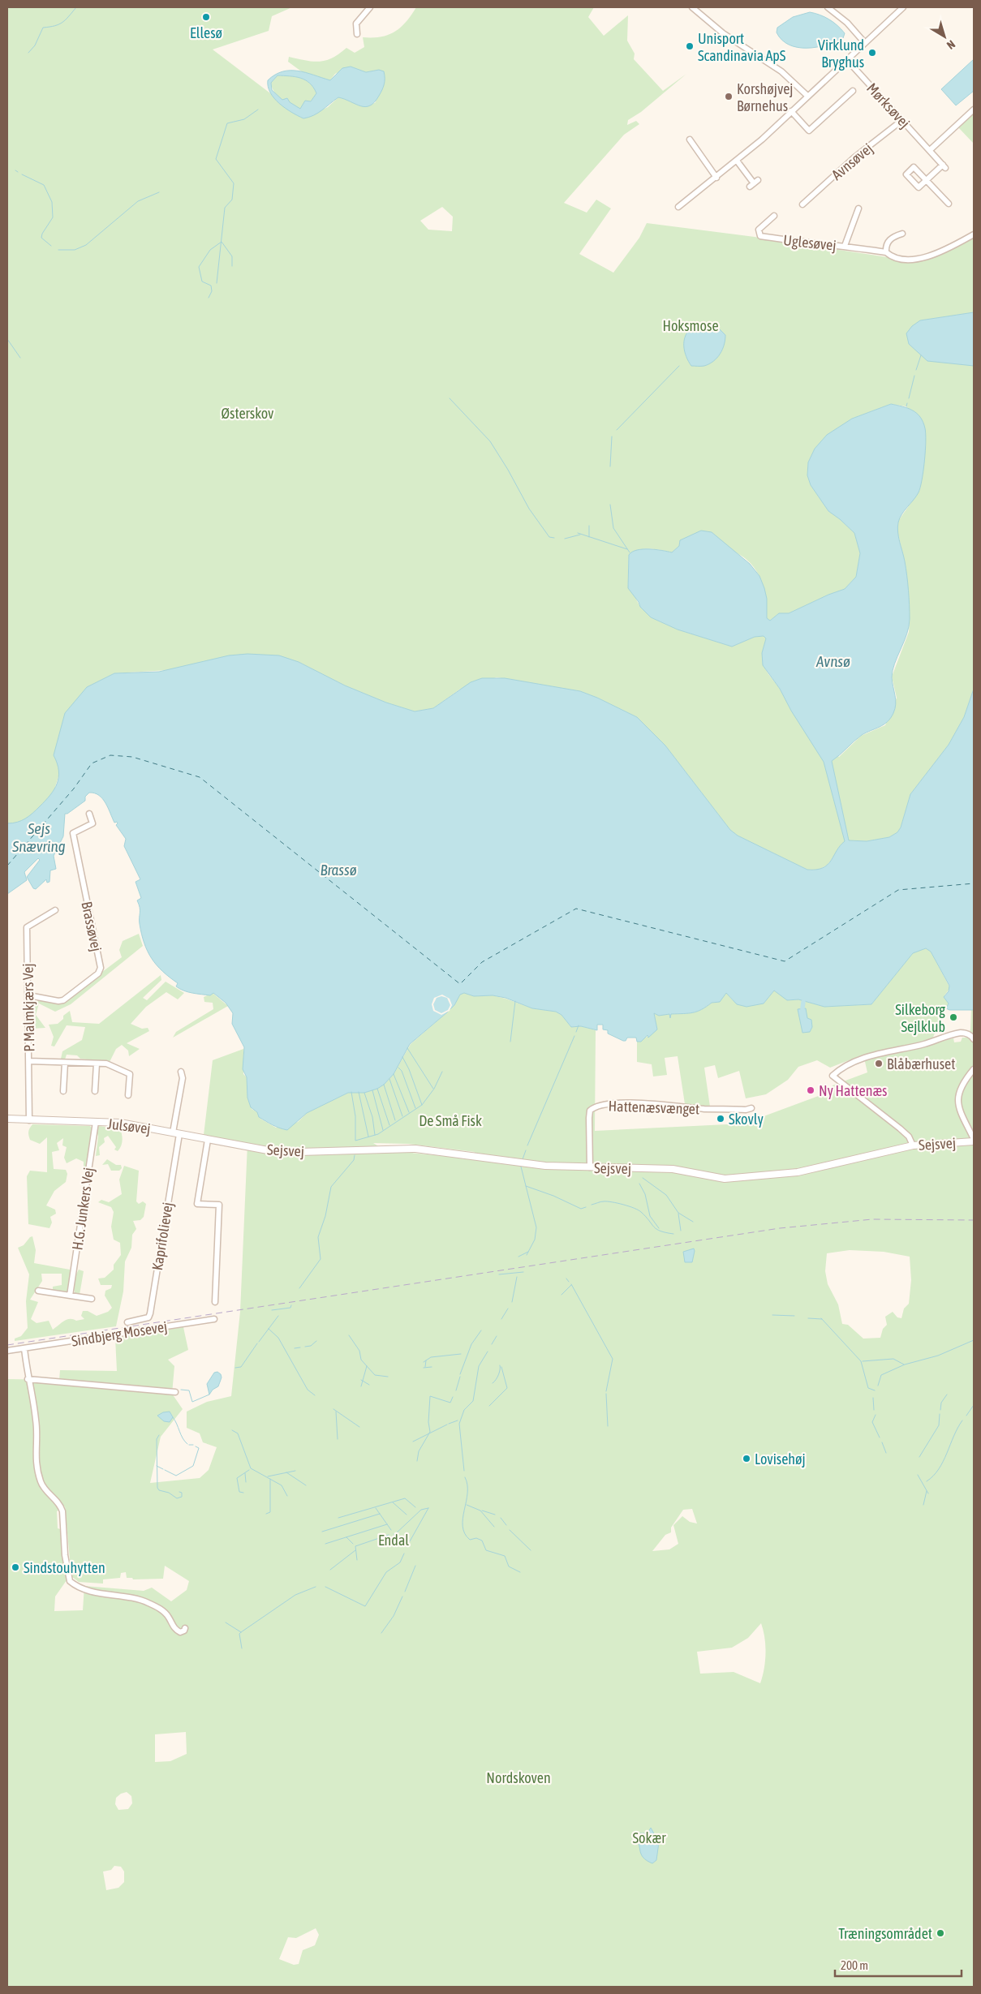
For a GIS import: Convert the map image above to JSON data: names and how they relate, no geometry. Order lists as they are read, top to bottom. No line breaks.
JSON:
{"streets":{"street":["Mørksøvej","Avnsøvej","Uglesøvej","Brassøvej","P. Malmkjærs Vej","Hattenæsvænget","Julsøvej","Sejsvej","H.G. Junkers Vej","Kaprifolievej","Sindbjerg Mosevej"]},"crossings":[["Mørksøvej","Avnsøvej"],["Brassøvej","P. Malmkjærs Vej"],["P. Malmkjærs Vej","Julsøvej"],["Hattenæsvænget","Sejsvej"],["Julsøvej","Sejsvej"],["Julsøvej","H.G. Junkers Vej"],["Julsøvej","Kaprifolievej"]],"water":["Avnsø","Sejs Snævring","Brassø"],"parks":["Hoksmose","Østerskov","De Små Fisk","Endal","Nordskoven","Sokær"],"places":["Ellesø","Unisport Scandinavia ApS","Virklund Bryghus","Korshøjvej Børnehus","Silkeborg Sejlklub","Blåbærhuset","Ny Hattenæs","Skovly","Lovisehøj","Sindstouhytten","Træningsområdet"],"scale_bar":"200 m","north":"bottom right"}
